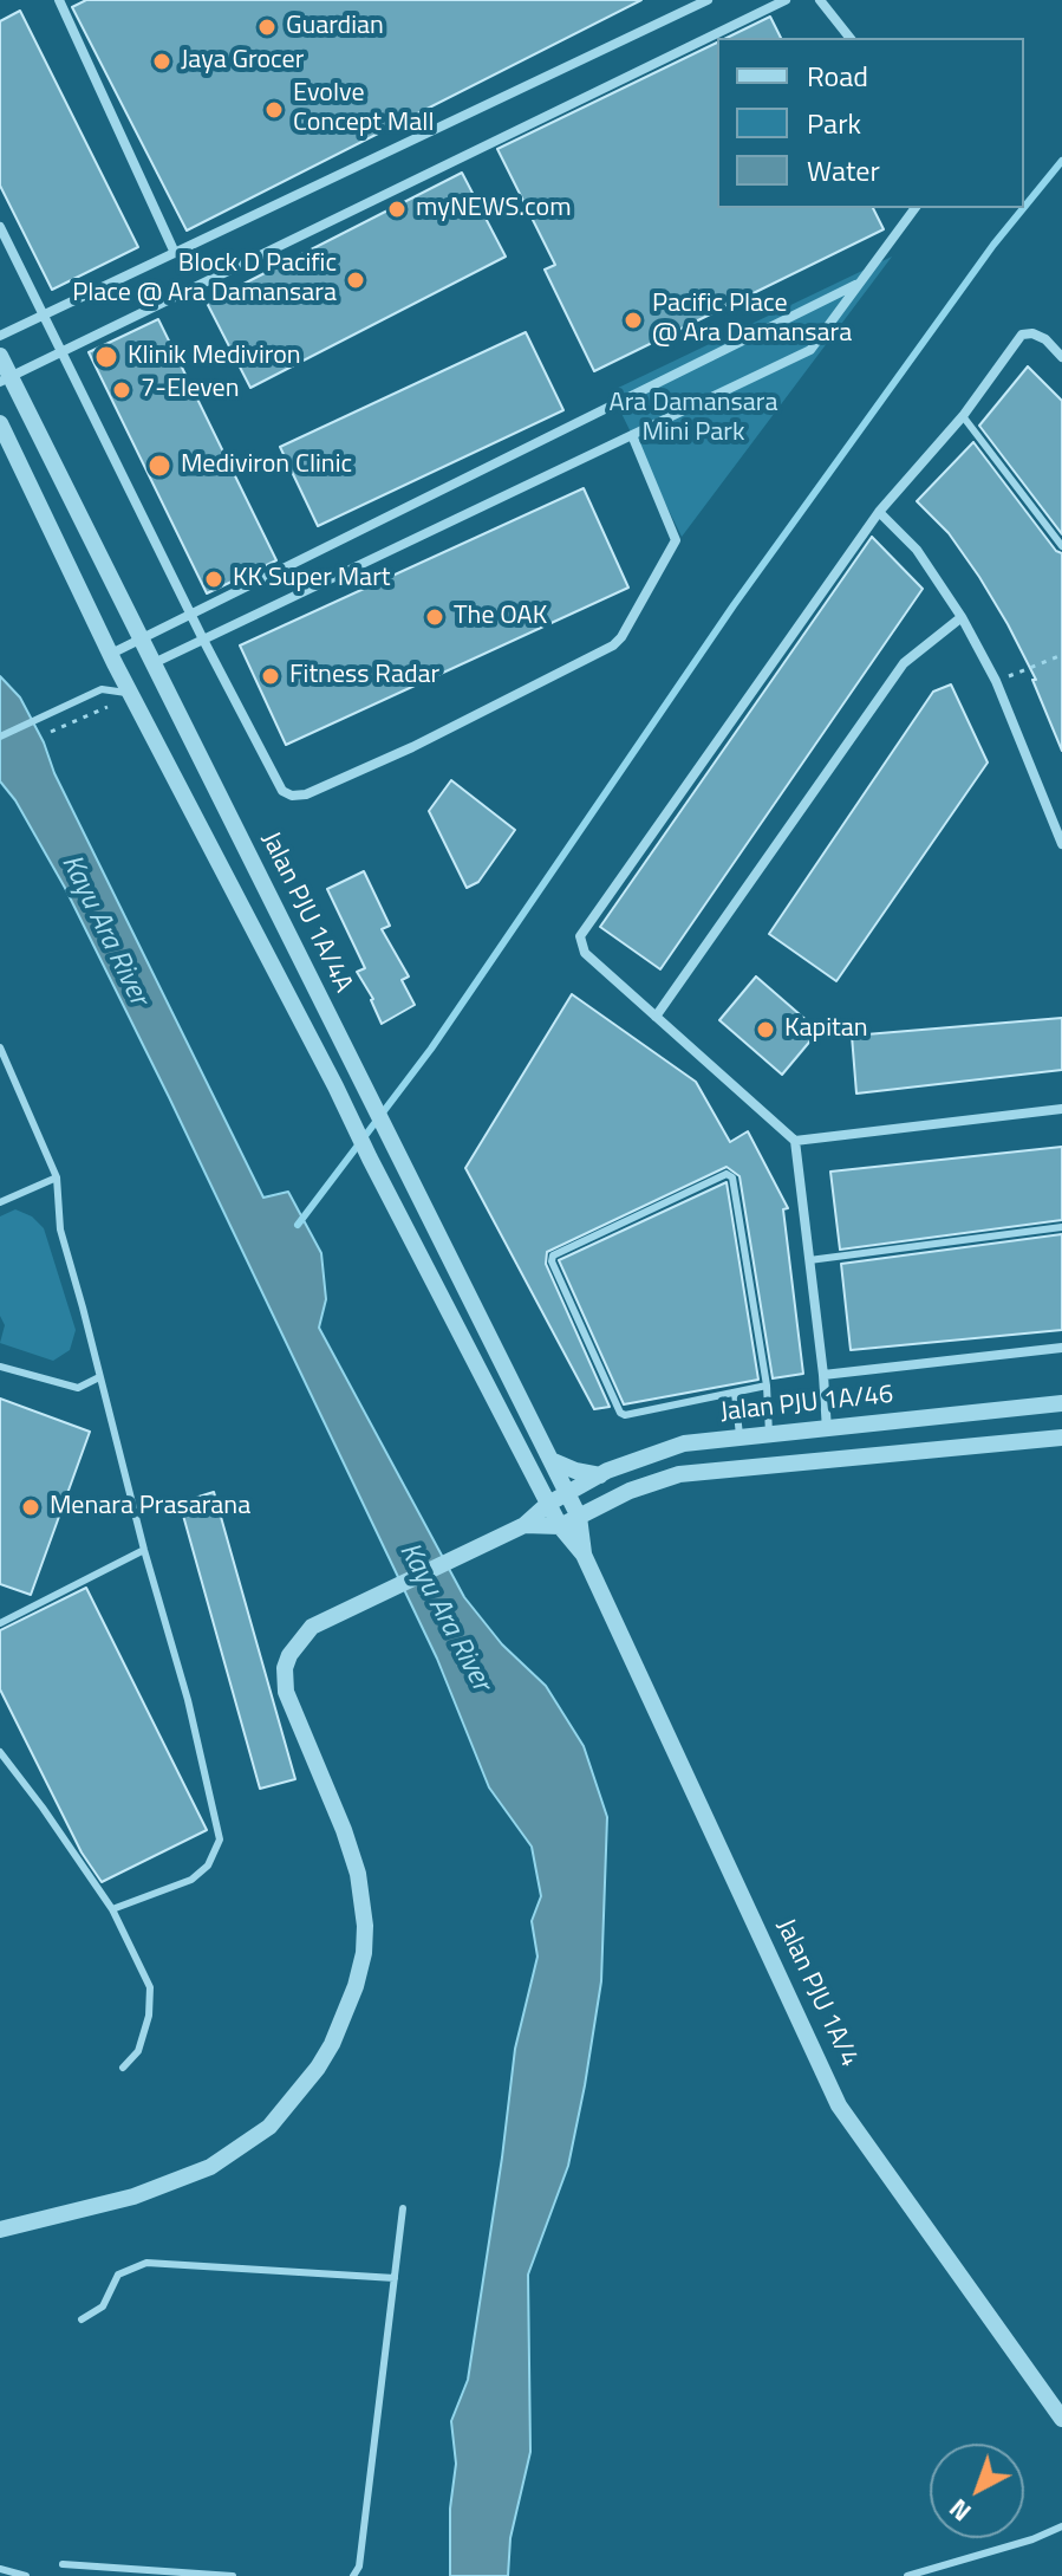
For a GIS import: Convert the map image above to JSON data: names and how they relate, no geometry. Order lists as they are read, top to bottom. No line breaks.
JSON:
{"streets":{"street":["Jalan PJU 1A/4A","Jalan PJU 1A/46","Jalan PJU 1A/4"]},"crossings":[["Jalan PJU 1A/4A","Jalan PJU 1A/46"],["Jalan PJU 1A/4A","Jalan PJU 1A/4"],["Jalan PJU 1A/46","Jalan PJU 1A/4"]],"water":["Kayu Ara River"],"parks":["Ara Damansara Mini Park"],"places":["Guardian","Jaya Grocer","Evolve Concept Mall","myNEWS.com","Block D Pacific Place @ Ara Damansara","Pacific Place @ Ara Damansara","Klinik Mediviron","7-Eleven","Mediviron Clinic","KK Super Mart","The OAK","Fitness Radar","Kapitan","Menara Prasarana"],"legend":["Road","Park","Water"],"north":"bottom left"}
